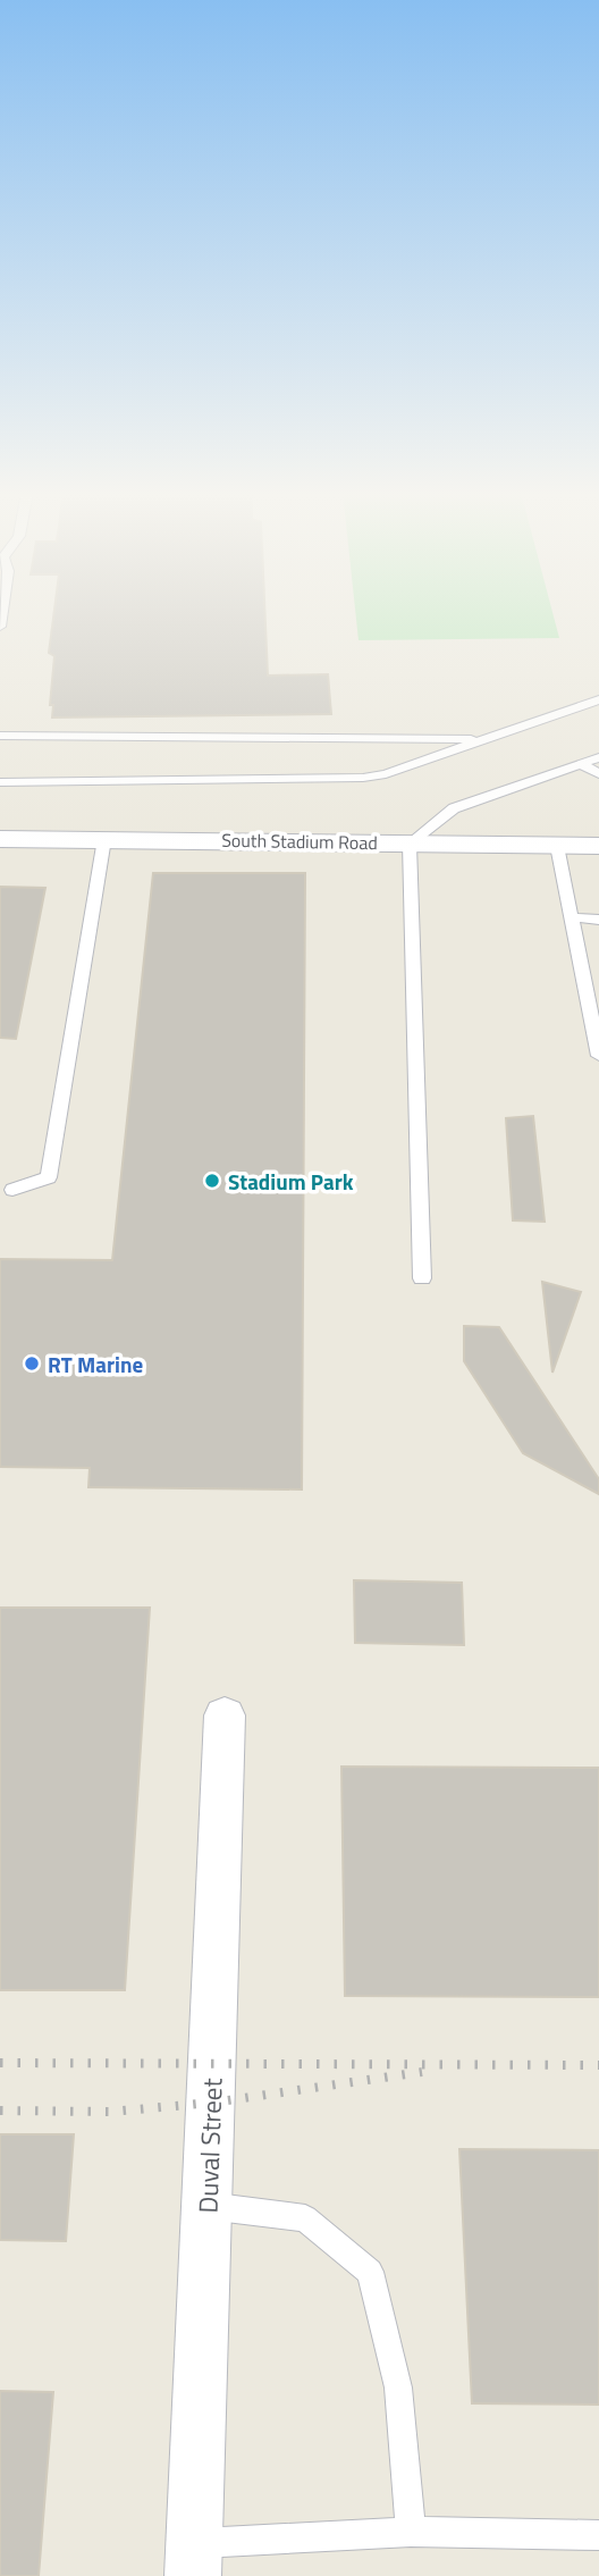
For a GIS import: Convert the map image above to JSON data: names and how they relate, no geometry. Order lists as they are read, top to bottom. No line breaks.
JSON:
{"streets":{"street":["South Stadium Road","Duval Street"]},"places":["Stadium Park","RT Marine"]}
